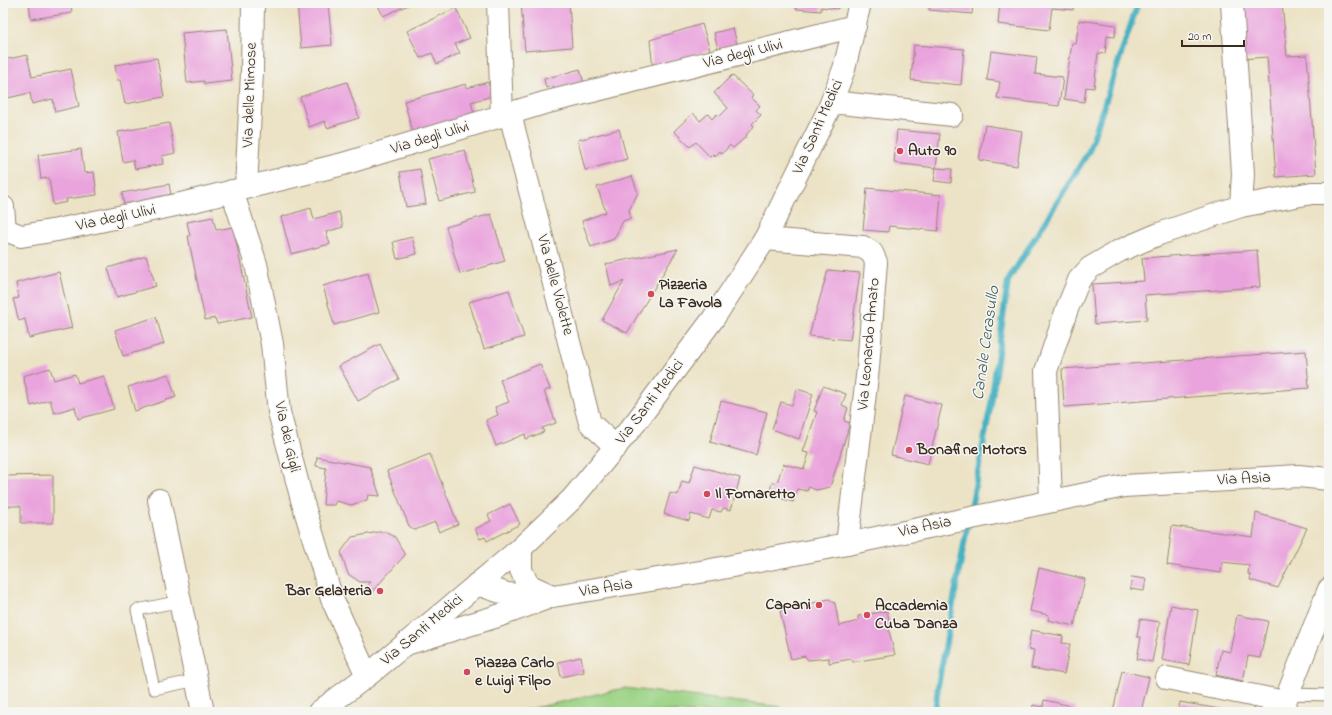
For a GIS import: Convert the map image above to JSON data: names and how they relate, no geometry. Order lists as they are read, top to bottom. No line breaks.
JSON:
{"streets":{"street":["Via degli Ulivi","Via delle Mimose","Via Santi Medici","Via delle Violette","Via Leonardo Amato","Via dei Gigli","Via Asia"]},"crossings":[["Via degli Ulivi","Via delle Mimose"],["Via degli Ulivi","Via Santi Medici"],["Via degli Ulivi","Via delle Violette"],["Via degli Ulivi","Via dei Gigli"],["Via delle Mimose","Via dei Gigli"],["Via Santi Medici","Via delle Violette"],["Via Santi Medici","Via Leonardo Amato"],["Via Santi Medici","Via dei Gigli"],["Via Santi Medici","Via Asia"],["Via Leonardo Amato","Via Asia"]],"water":["Canale Cerasullo"],"places":["Auto 90","Pizzeria La Favola","Bonafine Motors","Il Fornaretto","Bar Gelateria","Capani","Accademia Cuba Danza","Piazza Carlo e Luigi Filpo"],"scale_bar":"20 m"}
